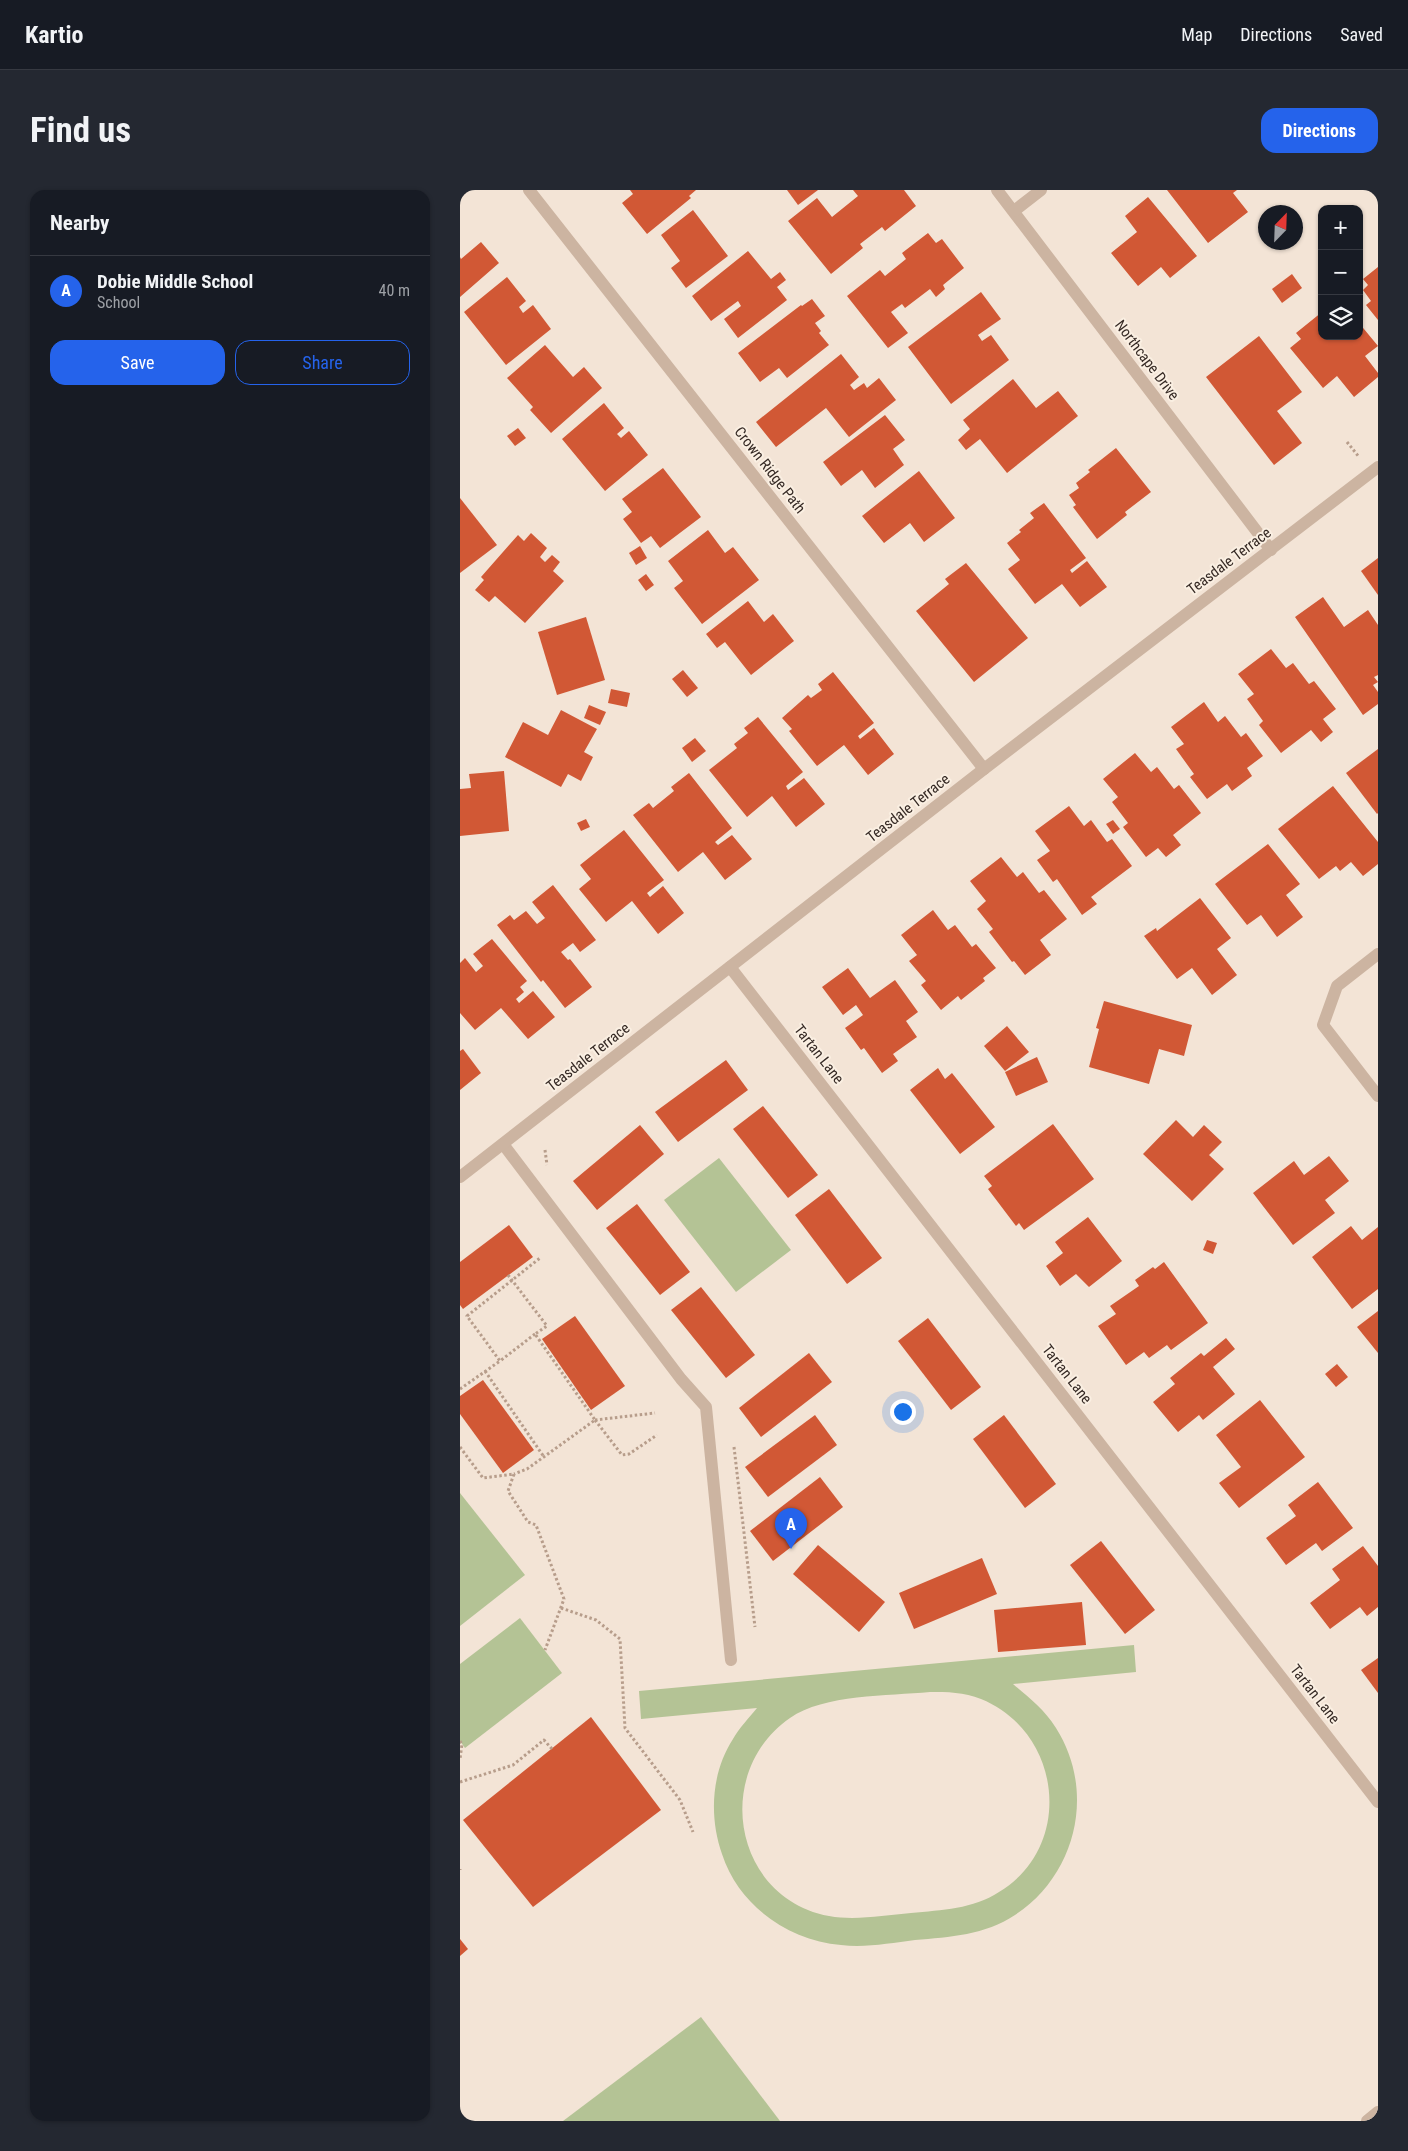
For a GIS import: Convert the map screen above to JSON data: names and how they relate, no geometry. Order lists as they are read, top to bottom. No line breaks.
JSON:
{"streets":{"street":["Northcape Drive","Crown Ridge Path","Teasdale Terrace","Tartan Lane"]},"crossings":[["Northcape Drive","Teasdale Terrace"],["Crown Ridge Path","Teasdale Terrace"],["Teasdale Terrace","Tartan Lane"]],"north":"top right","page":{"header":"Kartio","nav":["Map","Directions","Saved"],"buttons":["Directions",["Save","Share"]],"title":"Find us","heading":"Nearby","map_buttons":["+","−"],"list":[{"mark":"A","name":"Dobie Middle School","note":"School","value":"40 m"}],"pins":"A"}}
